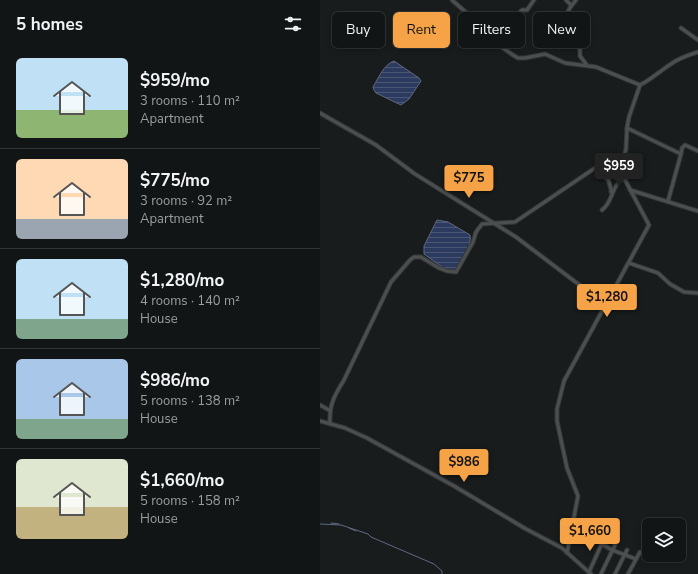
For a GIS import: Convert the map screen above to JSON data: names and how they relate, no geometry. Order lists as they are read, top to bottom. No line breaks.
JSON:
{"page":{"heading":"5 homes","chip":["Buy","Rent","Filters","New"],"list":[{"name":"$959/mo","note":"3 rooms · 110 m² · Apartment"},{"name":"$775/mo","note":"3 rooms · 92 m² · Apartment"},{"name":"$1,280/mo","note":"4 rooms · 140 m² · House"},{"name":"$986/mo","note":"5 rooms · 138 m² · House"},{"name":"$1,660/mo","note":"5 rooms · 158 m² · House"}],"price":["$959","$775","$1,280","$986","$1,660"]}}
